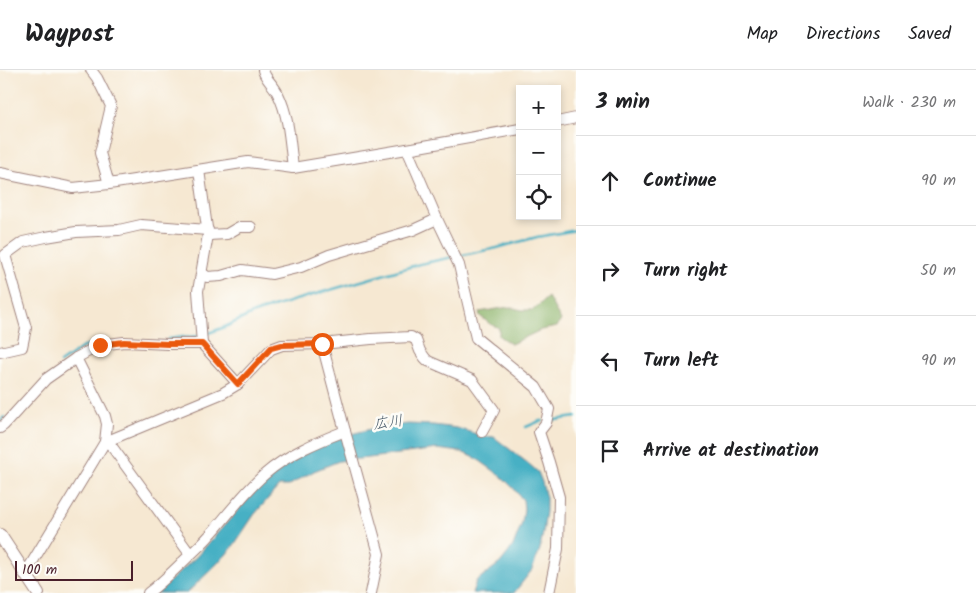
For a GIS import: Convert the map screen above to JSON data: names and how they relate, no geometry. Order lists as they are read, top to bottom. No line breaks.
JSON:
{"water":["広川"],"scale_bar":"100 m","page":{"header":"Waypost","nav":["Map","Directions","Saved"],"heading":["3 min","Walk · 230 m"],"map_buttons":["+","−"],"list":[["Continue","90 m"],["Turn right","50 m"],["Turn left","90 m"],"Arrive at destination"],"scale":"100 m"}}
